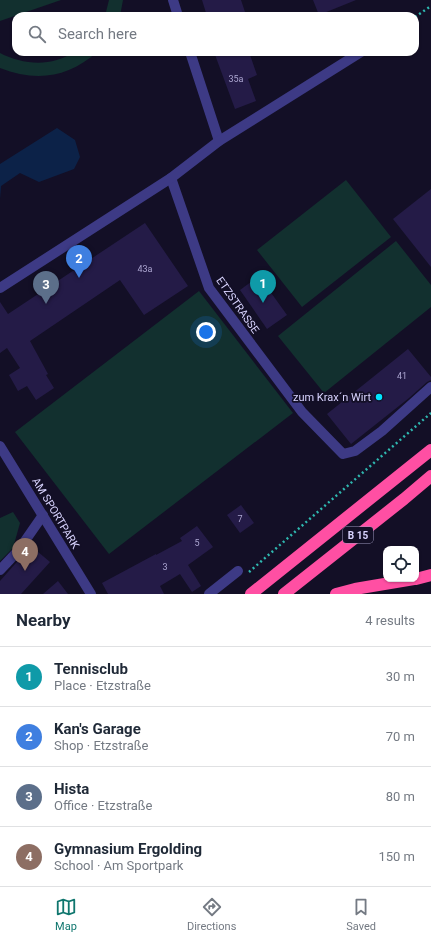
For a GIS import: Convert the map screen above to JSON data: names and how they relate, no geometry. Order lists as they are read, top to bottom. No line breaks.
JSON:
{"streets":{"highway":["B 15"],"street":["ETZSTRASSE","AM SPORTPARK"]},"places":["zum Krax´n Wirt"],"house_numbers":["35a","43a","41","7","5","3"],"page":{"search":"Search here","pins":["2","1","3","4"],"heading":["Nearby","4 results"],"list":[{"mark":"1","name":"Tennisclub","note":"Place · Etzstraße","value":"30 m"},{"mark":"2","name":"Kan's Garage","note":"Shop · Etzstraße","value":"70 m"},{"mark":"3","name":"Hista","note":"Office · Etzstraße","value":"80 m"},{"mark":"4","name":"Gymnasium Ergolding","note":"School · Am Sportpark","value":"150 m"}],"nav":["Map","Directions","Saved"]}}
